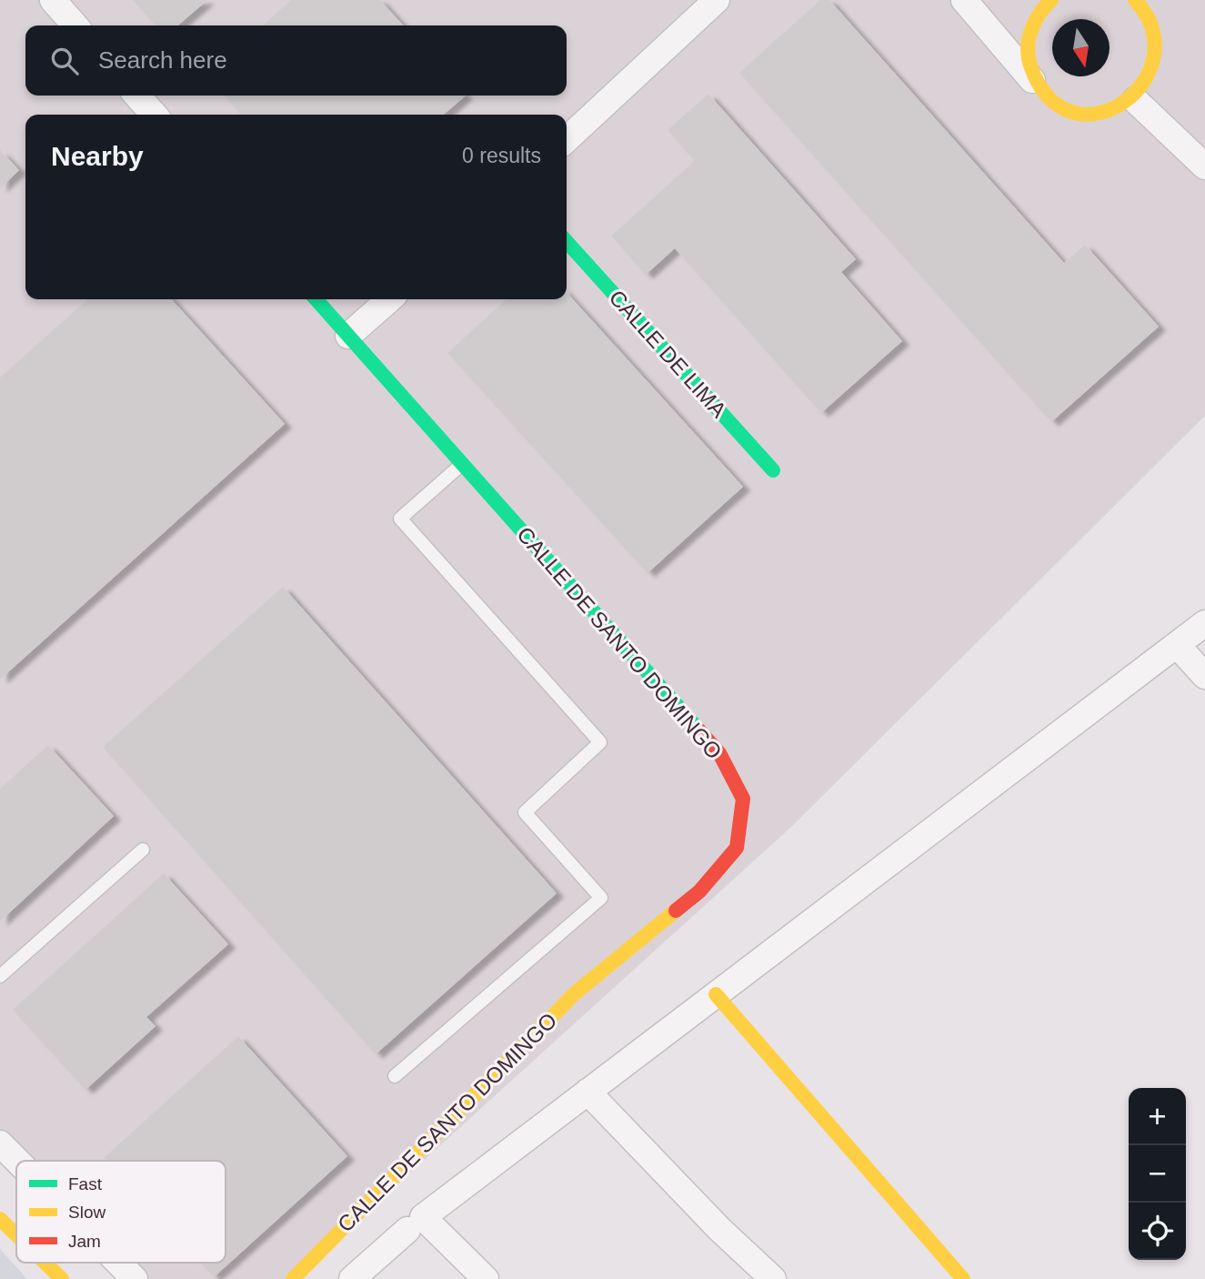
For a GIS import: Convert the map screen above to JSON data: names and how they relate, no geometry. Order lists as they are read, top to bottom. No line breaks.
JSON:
{"streets":{"main road":["CALLE DE LIMA","CALLE DE SANTO DOMINGO"]},"legend":["Fast","Slow","Jam"],"north":"bottom","page":{"search":"Search here","heading":["Nearby","0 results"],"map_buttons":["+","−"]}}
